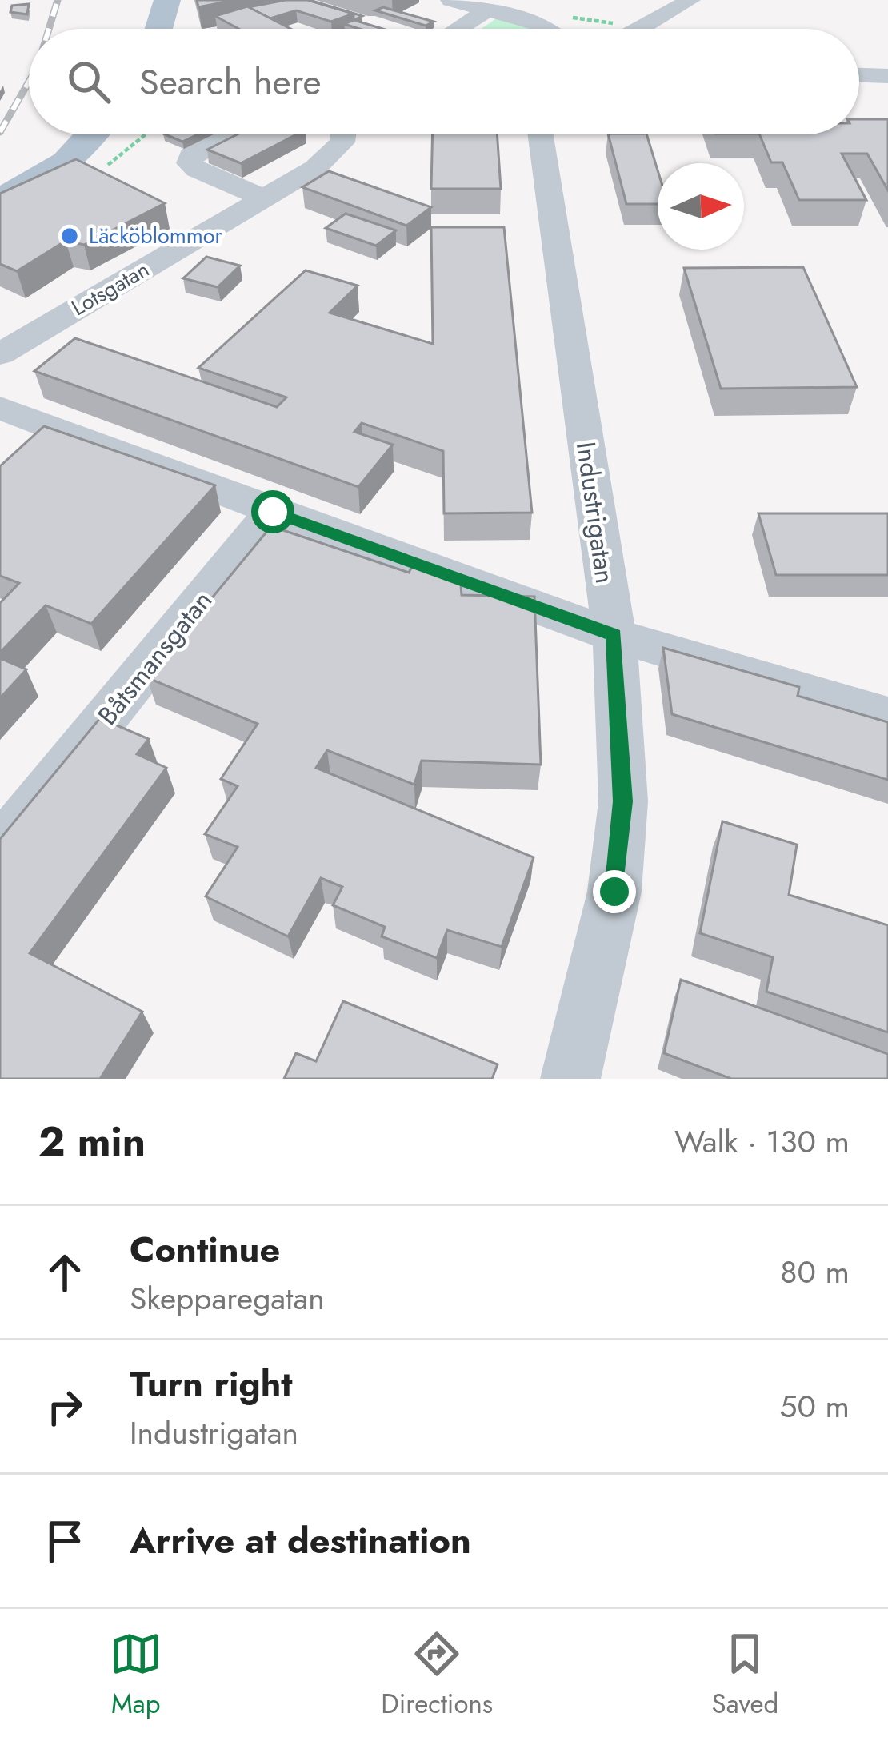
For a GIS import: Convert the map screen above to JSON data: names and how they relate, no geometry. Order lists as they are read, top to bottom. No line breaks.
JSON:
{"streets":{"street":["Lotsgatan","Industrigatan","Båtsmansgatan"]},"places":["Läcköblommor"],"north":"right","page":{"search":"Search here","heading":["2 min","Walk · 130 m"],"list":[["Continue","Skepparegatan","80 m"],["Turn right","Industrigatan","50 m"],"Arrive at destination"],"nav":["Map","Directions","Saved"]}}
